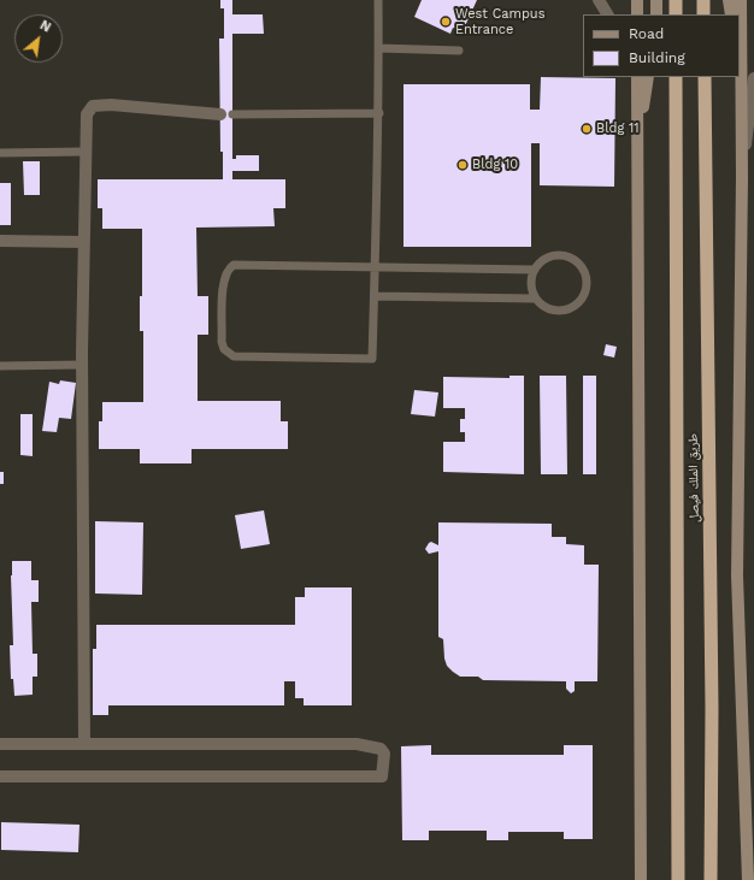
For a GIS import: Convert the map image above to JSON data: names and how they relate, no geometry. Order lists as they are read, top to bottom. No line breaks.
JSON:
{"streets":{"highway":["طريق الملك فيصل"]},"places":["West Campus Entrance","Bldg 11","Bldg 10"],"legend":["Road","Building"],"north":"top right"}
